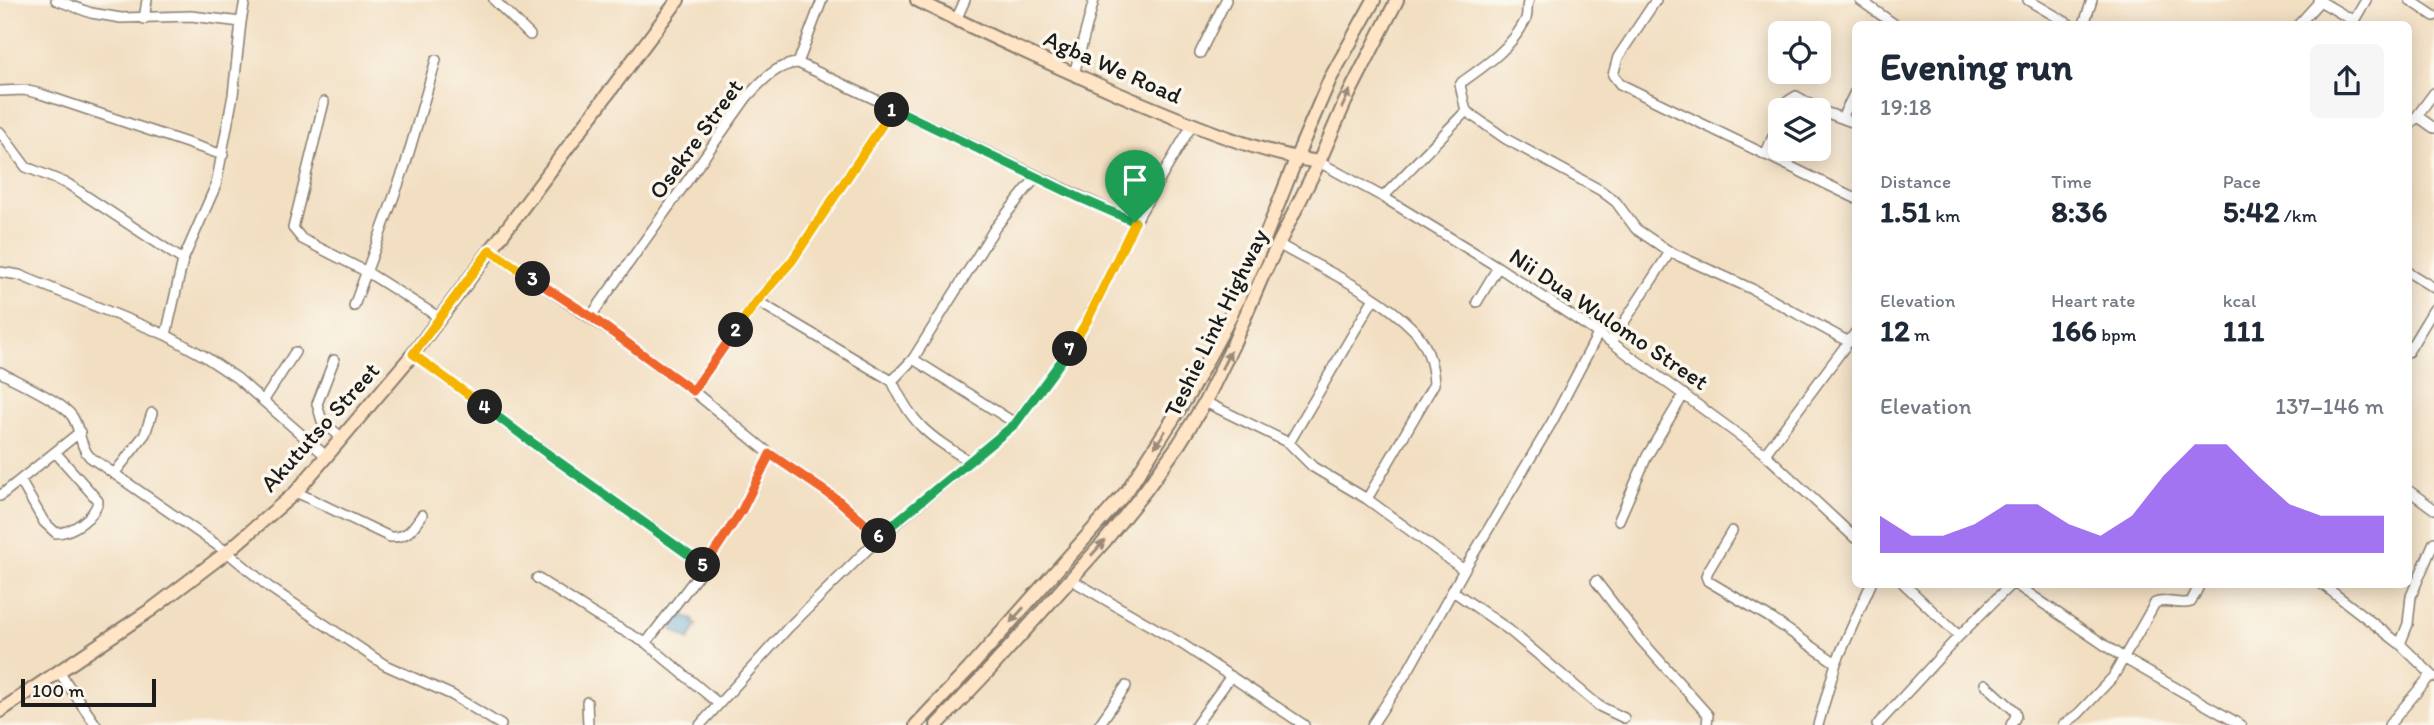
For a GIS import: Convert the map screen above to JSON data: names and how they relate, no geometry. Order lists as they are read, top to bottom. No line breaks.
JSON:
{"streets":{"main road":["Agba We Road","Teshie Link Highway","Akututso Street"],"street":["Osekre Street","Nii Dua Wulomo Street"]},"crossings":[["Agba We Road","Nii Dua Wulomo Street"],["Agba We Road","Teshie Link Highway"],["Nii Dua Wulomo Street","Teshie Link Highway"]],"scale_bar":"100 m","page":{"heading":["Evening run","19:18"],"pins":["1","3","2","7","4","6","5"],"stats":[["Distance","1.51 km"],["Time","8:36"],["Pace","5:42 /km"],["Elevation","12 m"],["Heart rate","166 bpm"],["kcal","111"]],"chart":["Elevation","137–146 m"],"scale":"100 m"}}
